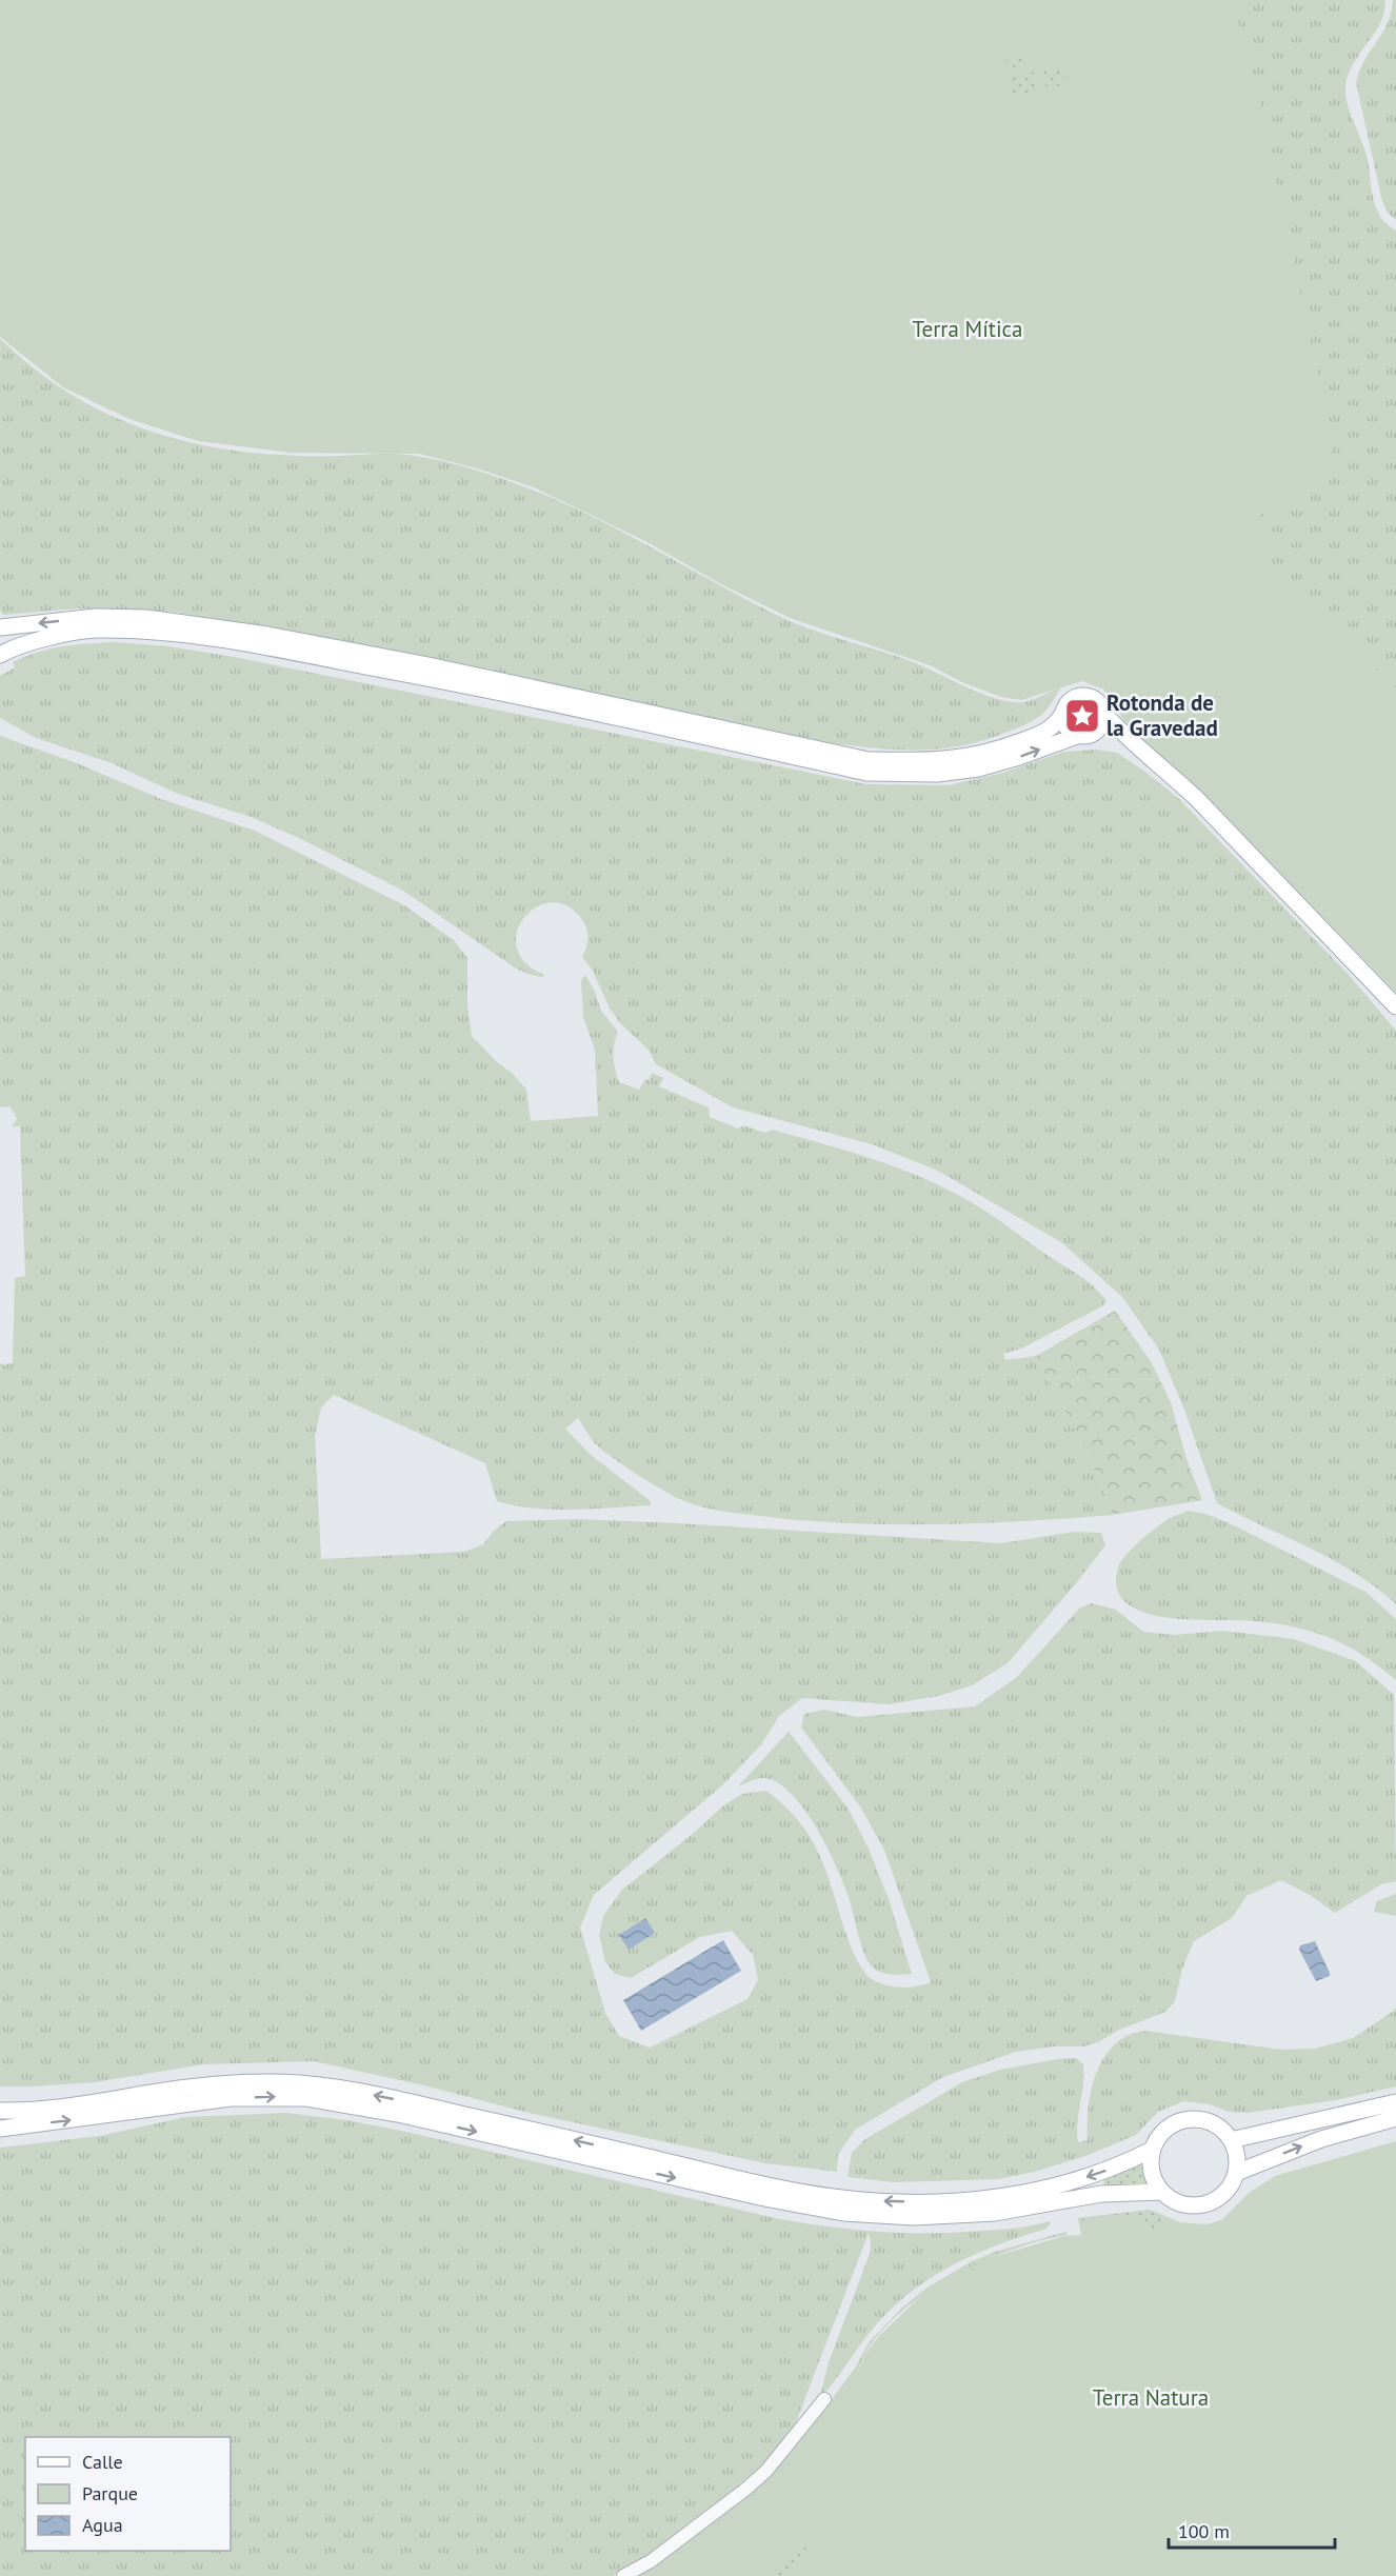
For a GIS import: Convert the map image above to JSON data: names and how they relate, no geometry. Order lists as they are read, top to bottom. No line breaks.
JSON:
{"parks":["Terra Mítica","Terra Natura"],"places":{"place":["Rotonda de la Gravedad"]},"legend":["Calle","Parque","Agua"],"scale_bar":"100 m"}
